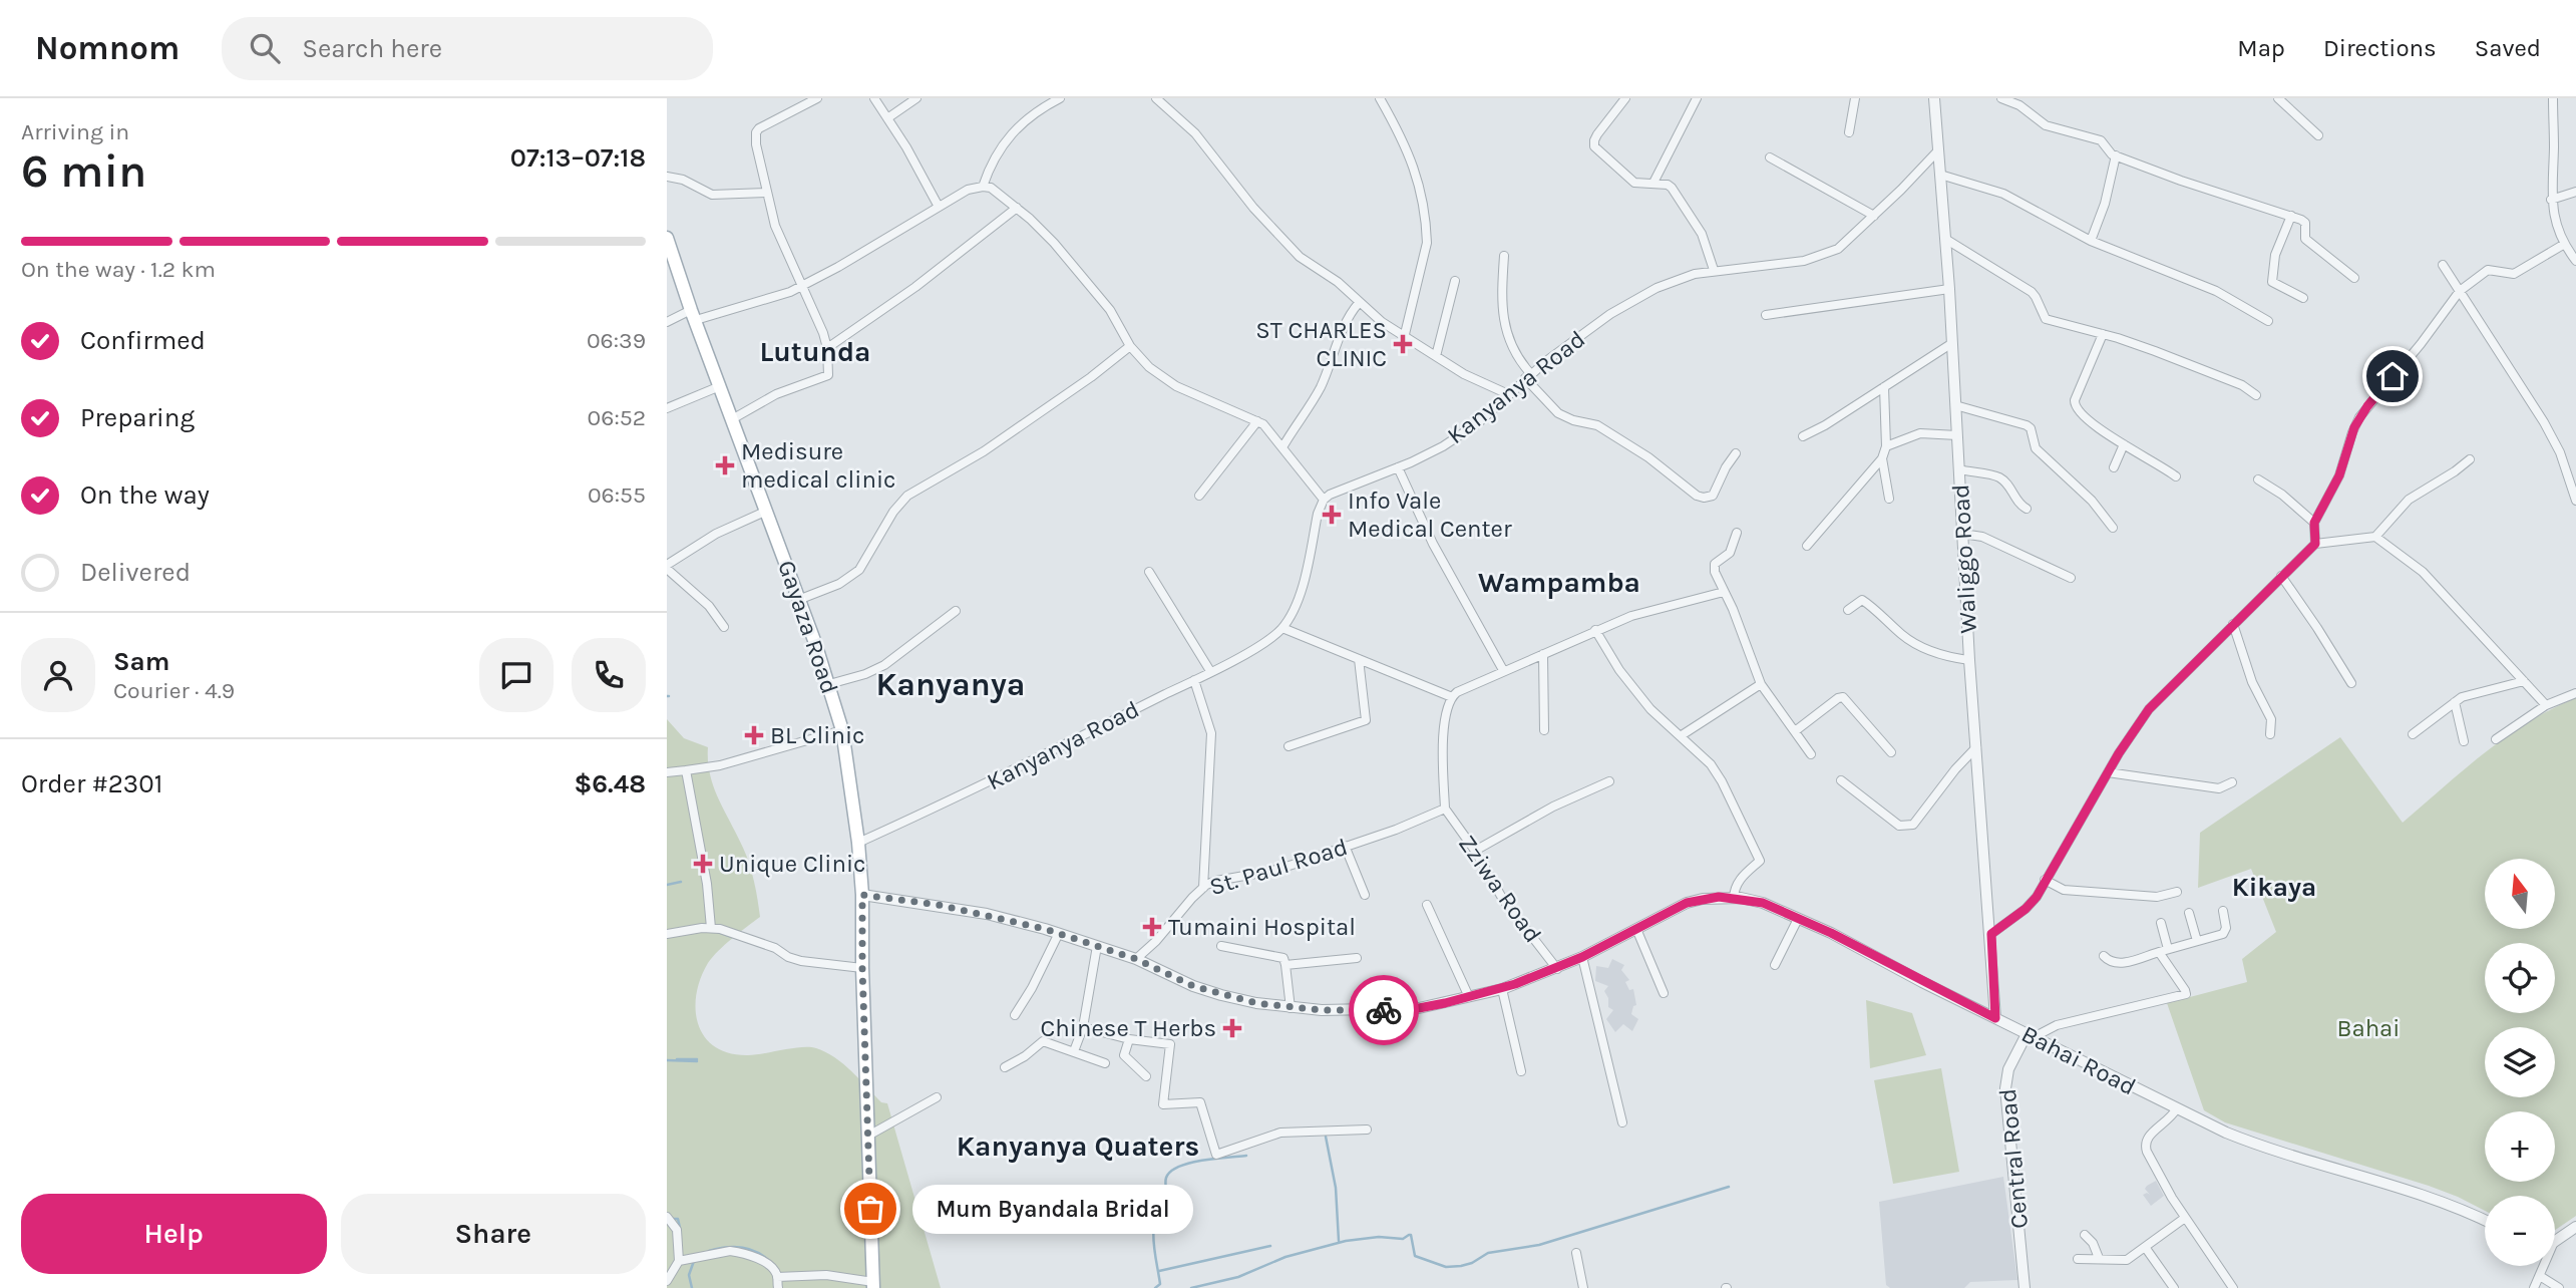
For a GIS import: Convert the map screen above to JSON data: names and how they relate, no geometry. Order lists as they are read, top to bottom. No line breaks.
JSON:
{"streets":{"main road":["Gayaza Road"],"street":["Kanyanya Road","Waliggo Road","St. Paul Road","Zziwa Road","Bahai Road","Central Road"]},"crossings":[["Kanyanya Road","Waliggo Road"],["Kanyanya Road","Gayaza Road"],["Waliggo Road","Bahai Road"],["Gayaza Road","Bahai Road"],["St. Paul Road","Zziwa Road"],["St. Paul Road","Bahai Road"],["Zziwa Road","Bahai Road"],["Bahai Road","Central Road"]],"districts":["Lutunda","Wampamba","Kanyanya","Kikaya","Kanyanya Quaters"],"parks":["Bahai"],"places":{"health":["ST CHARLES CLINIC","Medisure medical clinic","Info Vale Medical Center","BL Clinic","Unique Clinic","Tumaini Hospital","Chinese T Herbs"],"other":["Mum Byandala Bridal"]},"north":"top","page":{"header":"Nomnom","search":"Search here","nav":["Map","Directions","Saved"],"heading":["6 min","Arriving in","07:13–07:18"],"panel":["Sam","Courier · 4.9","Order #2301","$6.48"],"bar":"On the way · 1.2 km","list":[["Confirmed","06:39"],["Preparing","06:52"],["On the way","06:55"],"Delivered"],"map_buttons":["+","−"],"buttons":["Help","Share"],"bubble":"Mum Byandala Bridal"}}
